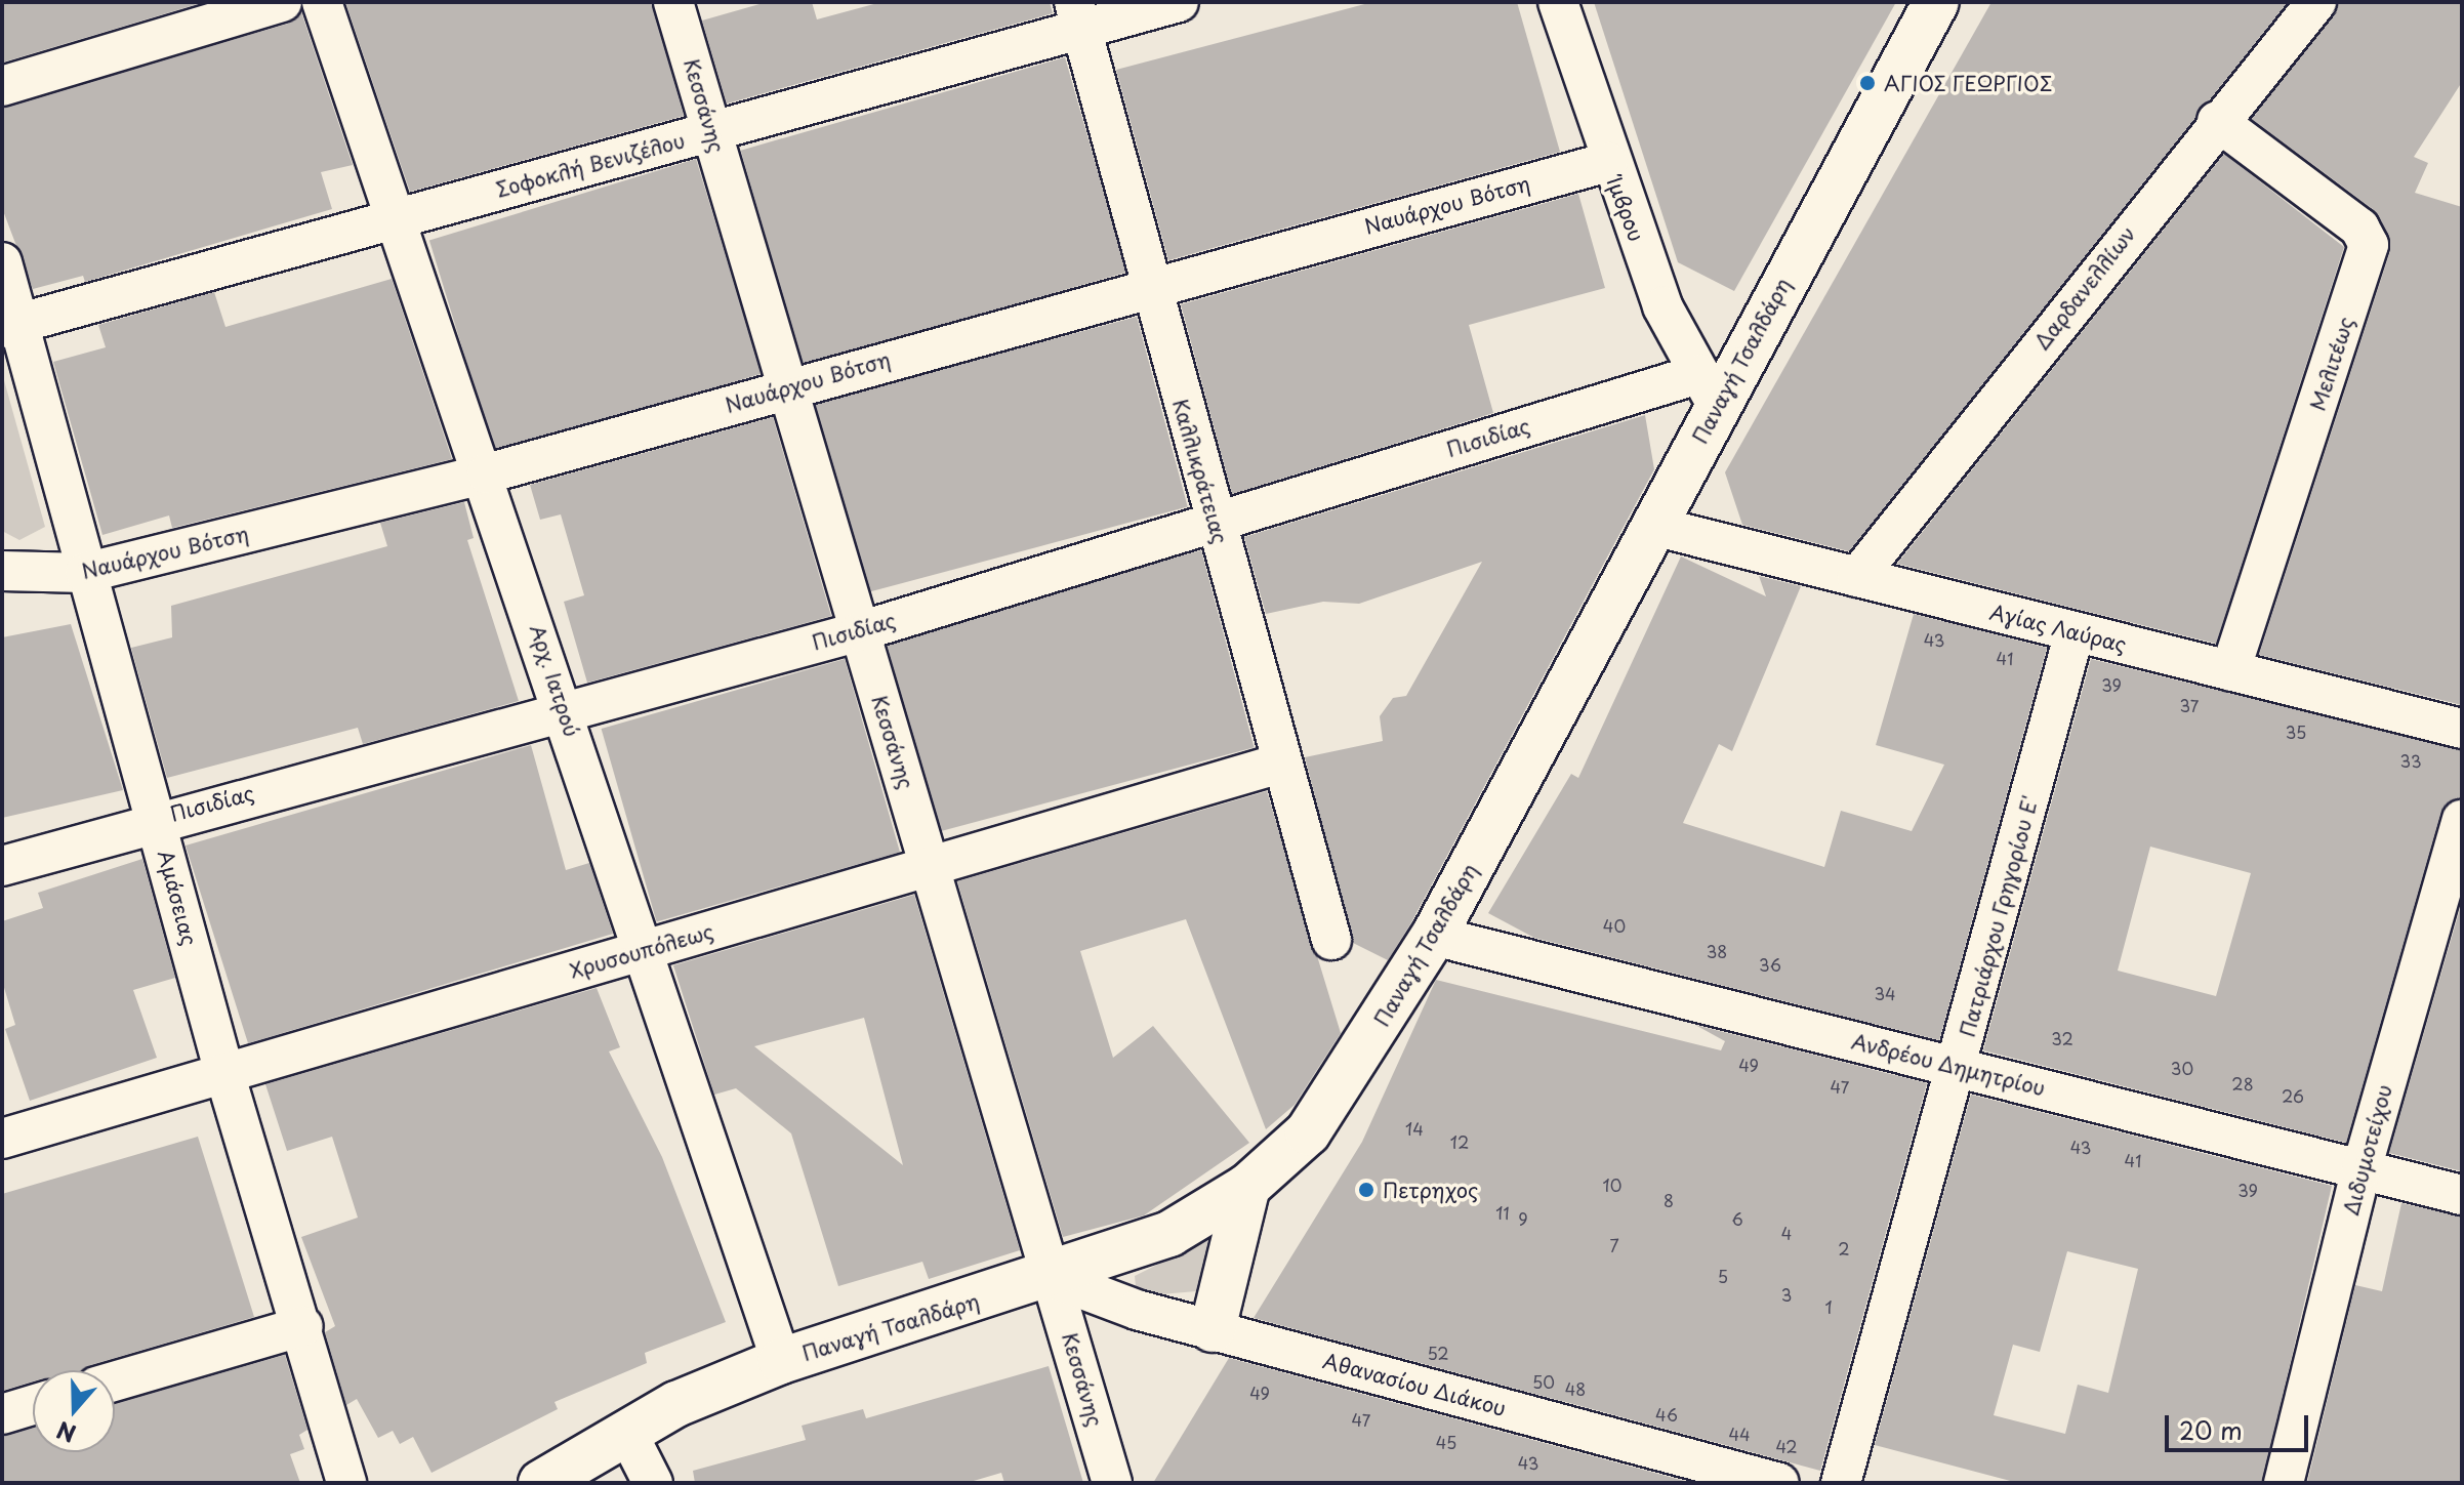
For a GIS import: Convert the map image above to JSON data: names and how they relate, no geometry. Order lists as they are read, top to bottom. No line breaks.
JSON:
{"streets":{"street":["Κεσσάνης","Σοφοκλή Βενιζέλου","Ναυάρχου Βότση","Ίμβρου","Δαρδανελλίων","Παναγή Τσαλδάρη","Μελιτέως","Πισιδίας","Καλλικράτειας","Αγίας Λαύρας","Αρχ. Ιατρού","Αμάσειας","Πατριάρχου Γρηγορίου Ε'","Χρυσουπόλεως","Ανδρέου Δημητρίου","Διδυμοτείχου","Αθανασίου Διάκου"]},"crossings":[["Κεσσάνης","Σοφοκλή Βενιζέλου"],["Κεσσάνης","Ναυάρχου Βότση"],["Κεσσάνης","Παναγή Τσαλδάρη"],["Κεσσάνης","Πισιδίας"],["Κεσσάνης","Χρυσουπόλεως"],["Κεσσάνης","Αθανασίου Διάκου"],["Σοφοκλή Βενιζέλου","Καλλικράτειας"],["Σοφοκλή Βενιζέλου","Αρχ. Ιατρού"],["Σοφοκλή Βενιζέλου","Αμάσειας"],["Ναυάρχου Βότση","Ίμβρου"],["Ναυάρχου Βότση","Καλλικράτειας"],["Ναυάρχου Βότση","Αρχ. Ιατρού"],["Ναυάρχου Βότση","Αμάσειας"],["Ίμβρου","Παναγή Τσαλδάρη"],["Ίμβρου","Πισιδίας"],["Δαρδανελλίων","Μελιτέως"],["Δαρδανελλίων","Αγίας Λαύρας"],["Παναγή Τσαλδάρη","Πισιδίας"],["Παναγή Τσαλδάρη","Αγίας Λαύρας"],["Παναγή Τσαλδάρη","Αρχ. Ιατρού"],["Παναγή Τσαλδάρη","Ανδρέου Δημητρίου"],["Παναγή Τσαλδάρη","Αθανασίου Διάκου"],["Μελιτέως","Αγίας Λαύρας"],["Πισιδίας","Καλλικράτειας"],["Πισιδίας","Αρχ. Ιατρού"],["Πισιδίας","Αμάσειας"],["Καλλικράτειας","Χρυσουπόλεως"],["Αγίας Λαύρας","Πατριάρχου Γρηγορίου Ε'"],["Αρχ. Ιατρού","Χρυσουπόλεως"],["Αμάσειας","Χρυσουπόλεως"],["Πατριάρχου Γρηγορίου Ε'","Ανδρέου Δημητρίου"],["Ανδρέου Δημητρίου","Διδυμοτείχου"]],"places":["ΑΓΙΟΣ ΓΕΩΡΓΙΟΣ","Πετρηχος"],"house_numbers":["43","41","39","37","35","33","40","38","36","34","32","49","30","28","47","26","14","12","43","41","10","39","8","11","9","6","4","7","2","5","3","1","52","50","48","49","46","47","44","45","42","43"],"scale_bar":"20 m","north":"bottom"}
